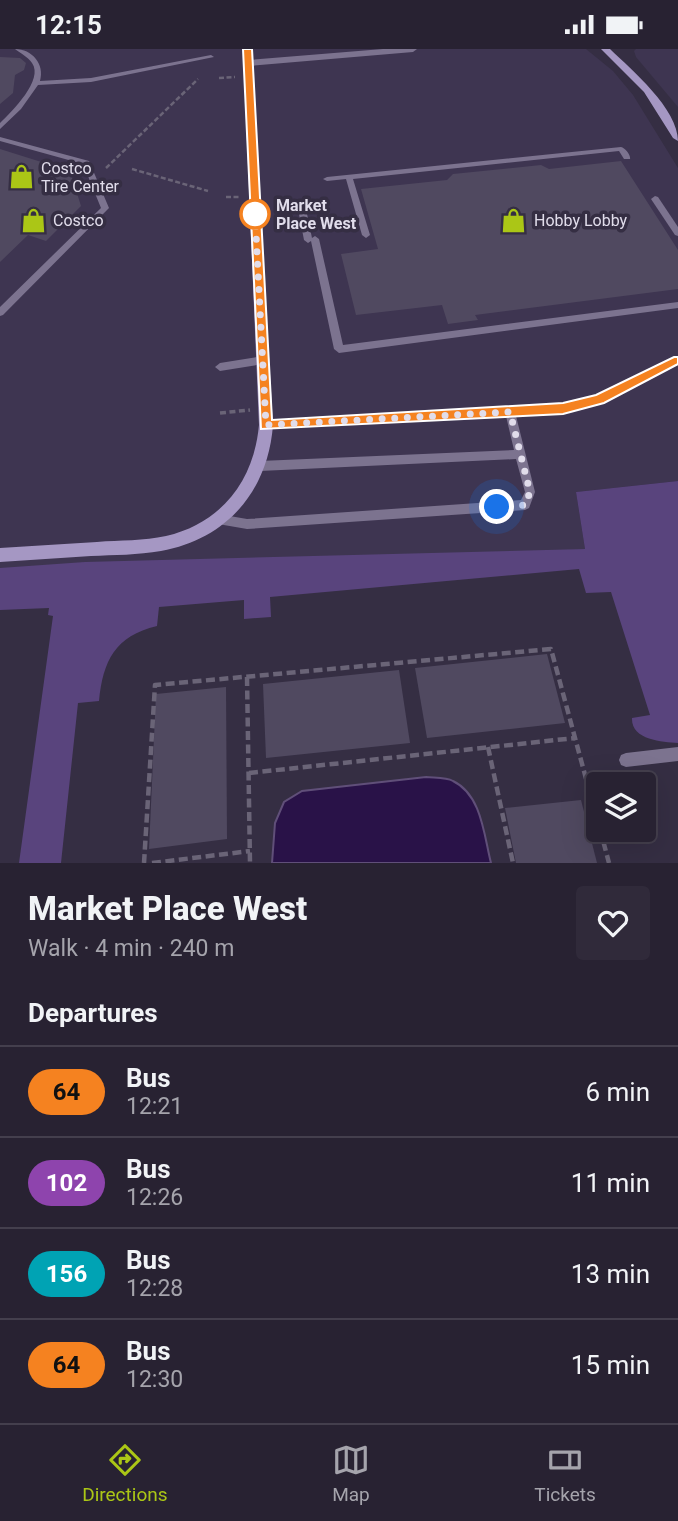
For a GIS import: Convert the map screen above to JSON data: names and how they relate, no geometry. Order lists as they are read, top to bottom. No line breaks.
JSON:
{"places":{"shop":["Costco Tire Center","Costco","Hobby Lobby"],"other":["Market Place West"]},"lines":["bus line 64"],"page":{"status":"12:15","heading":[["Market Place West","Walk · 4 min · 240 m"],"Departures"],"list":[{"mark":"64","name":"Bus","note":"12:21","value":"6 min"},{"mark":"102","name":"Bus","note":"12:26","value":"11 min"},{"mark":"156","name":"Bus","note":"12:28","value":"13 min"},{"mark":"64","name":"Bus","note":"12:30","value":"15 min"}],"tabs":["Directions","Map","Tickets"]}}
